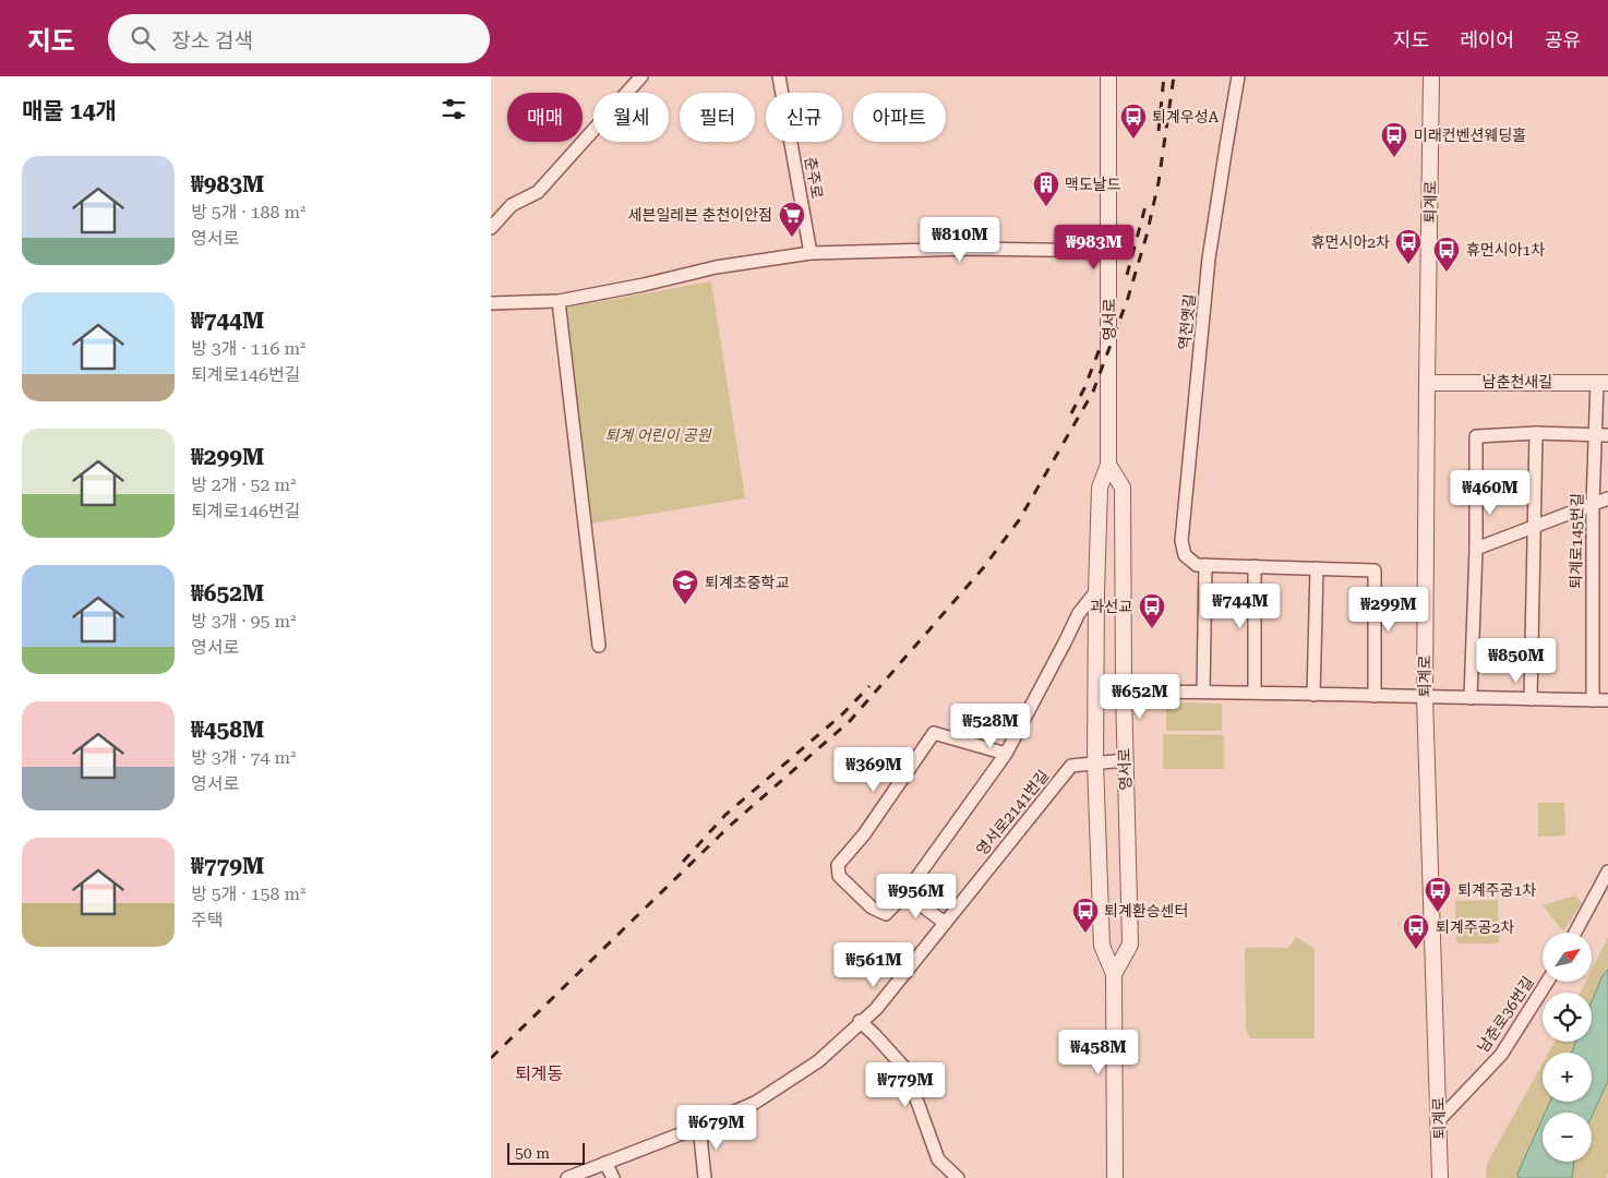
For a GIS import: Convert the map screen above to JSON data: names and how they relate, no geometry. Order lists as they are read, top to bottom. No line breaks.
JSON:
{"streets":{"street":["춘주로","퇴계로","영서로","역전옛길","남춘천새길","퇴계로145번길","영서로2141번길","남춘로36번길"]},"crossings":[["퇴계로","남춘천새길"],["퇴계로","남춘로36번길"],["영서로","영서로2141번길"],["남춘천새길","퇴계로145번길"]],"districts":["퇴계동"],"parks":["퇴계 어린이 공원"],"places":{"bus stop":["퇴계우성A","미래컨벤션웨딩홀","휴먼시아2차","휴먼시아1차","과선교","퇴계주공1차","퇴계환승센터","퇴계주공2차"],"building":["맥도날드"],"supermarket":["세븐일레븐 춘천이안점"],"school or university":["퇴계초중학교"]},"scale_bar":"50 m","north":"top right","page":{"header":"지도","search":"장소 검색","nav":["지도","레이어","공유"],"heading":"매물 14개","chip":["매매","월세","필터","신규","아파트"],"list":[{"name":"₩983M","note":"방 5개 · 188 m² · 영서로"},{"name":"₩744M","note":"방 3개 · 116 m² · 퇴계로146번길"},{"name":"₩299M","note":"방 2개 · 52 m² · 퇴계로146번길"},{"name":"₩652M","note":"방 3개 · 95 m² · 영서로"},{"name":"₩458M","note":"방 3개 · 74 m² · 영서로"},{"name":"₩779M","note":"방 5개 · 158 m² · 주택"}],"price":["₩810M","₩983M","₩460M","₩744M","₩299M","₩850M","₩652M","₩528M","₩369M","₩956M","₩561M","₩458M","₩779M","₩679M"],"map_buttons":["+","−"],"scale":"50 m"}}
